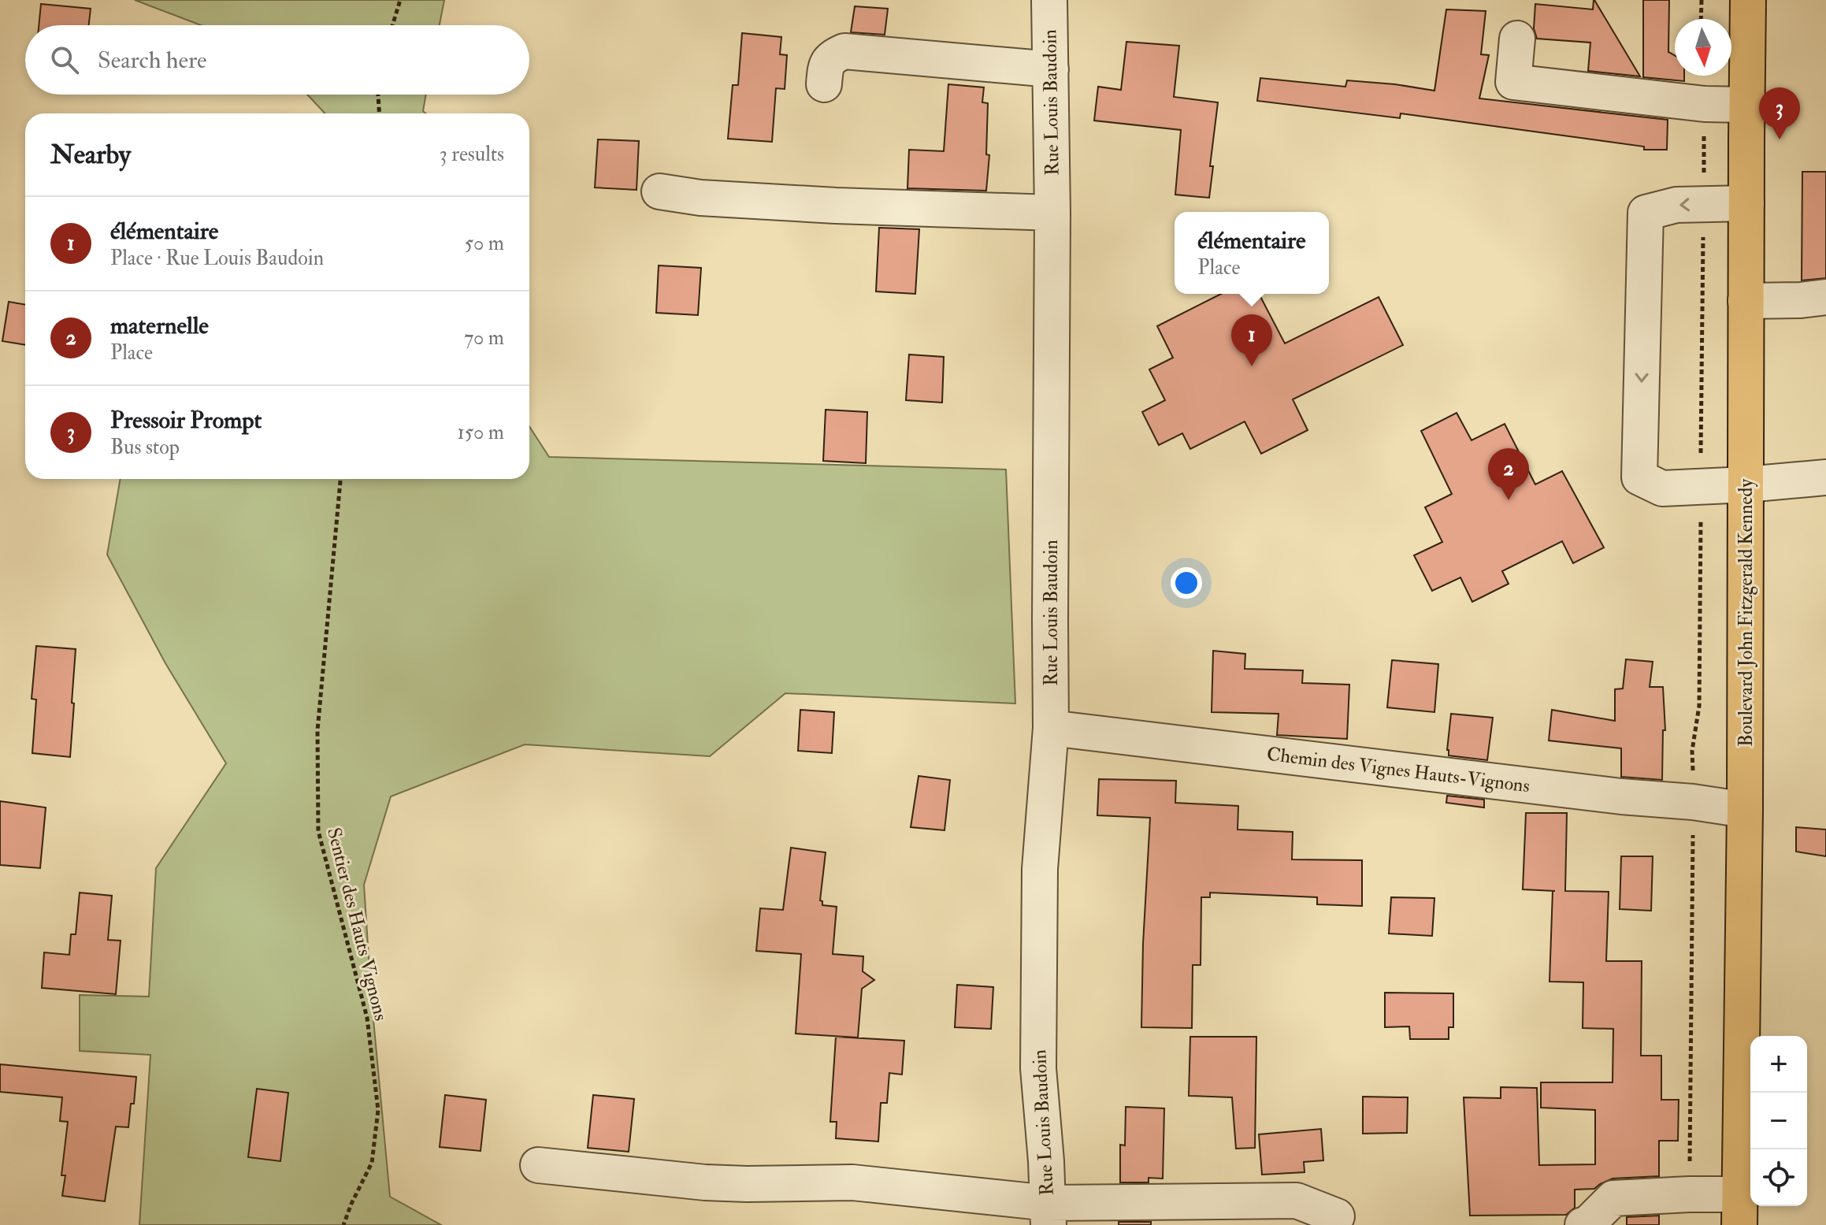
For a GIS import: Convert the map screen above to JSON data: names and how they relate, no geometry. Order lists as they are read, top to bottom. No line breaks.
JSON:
{"streets":{"main road":["Boulevard John Fitzgerald Kennedy"],"street":["Rue Louis Baudoin","Chemin des Vignes Hauts-Vignons"],"path":["Sentier des Hauts Vignons"]},"crossings":[["Rue Louis Baudoin","Chemin des Vignes Hauts-Vignons"],["Boulevard John Fitzgerald Kennedy","Chemin des Vignes Hauts-Vignons"]],"north":"bottom","page":{"search":"Search here","pins":["3","1","2"],"heading":["Nearby","3 results"],"list":[{"mark":"1","name":"élémentaire","note":"Place · Rue Louis Baudoin","value":"50 m"},{"mark":"2","name":"maternelle","note":"Place","value":"70 m"},{"mark":"3","name":"Pressoir Prompt","note":"Bus stop","value":"150 m"}],"popup":["élémentaire","Place"],"map_buttons":["+","−"]}}
